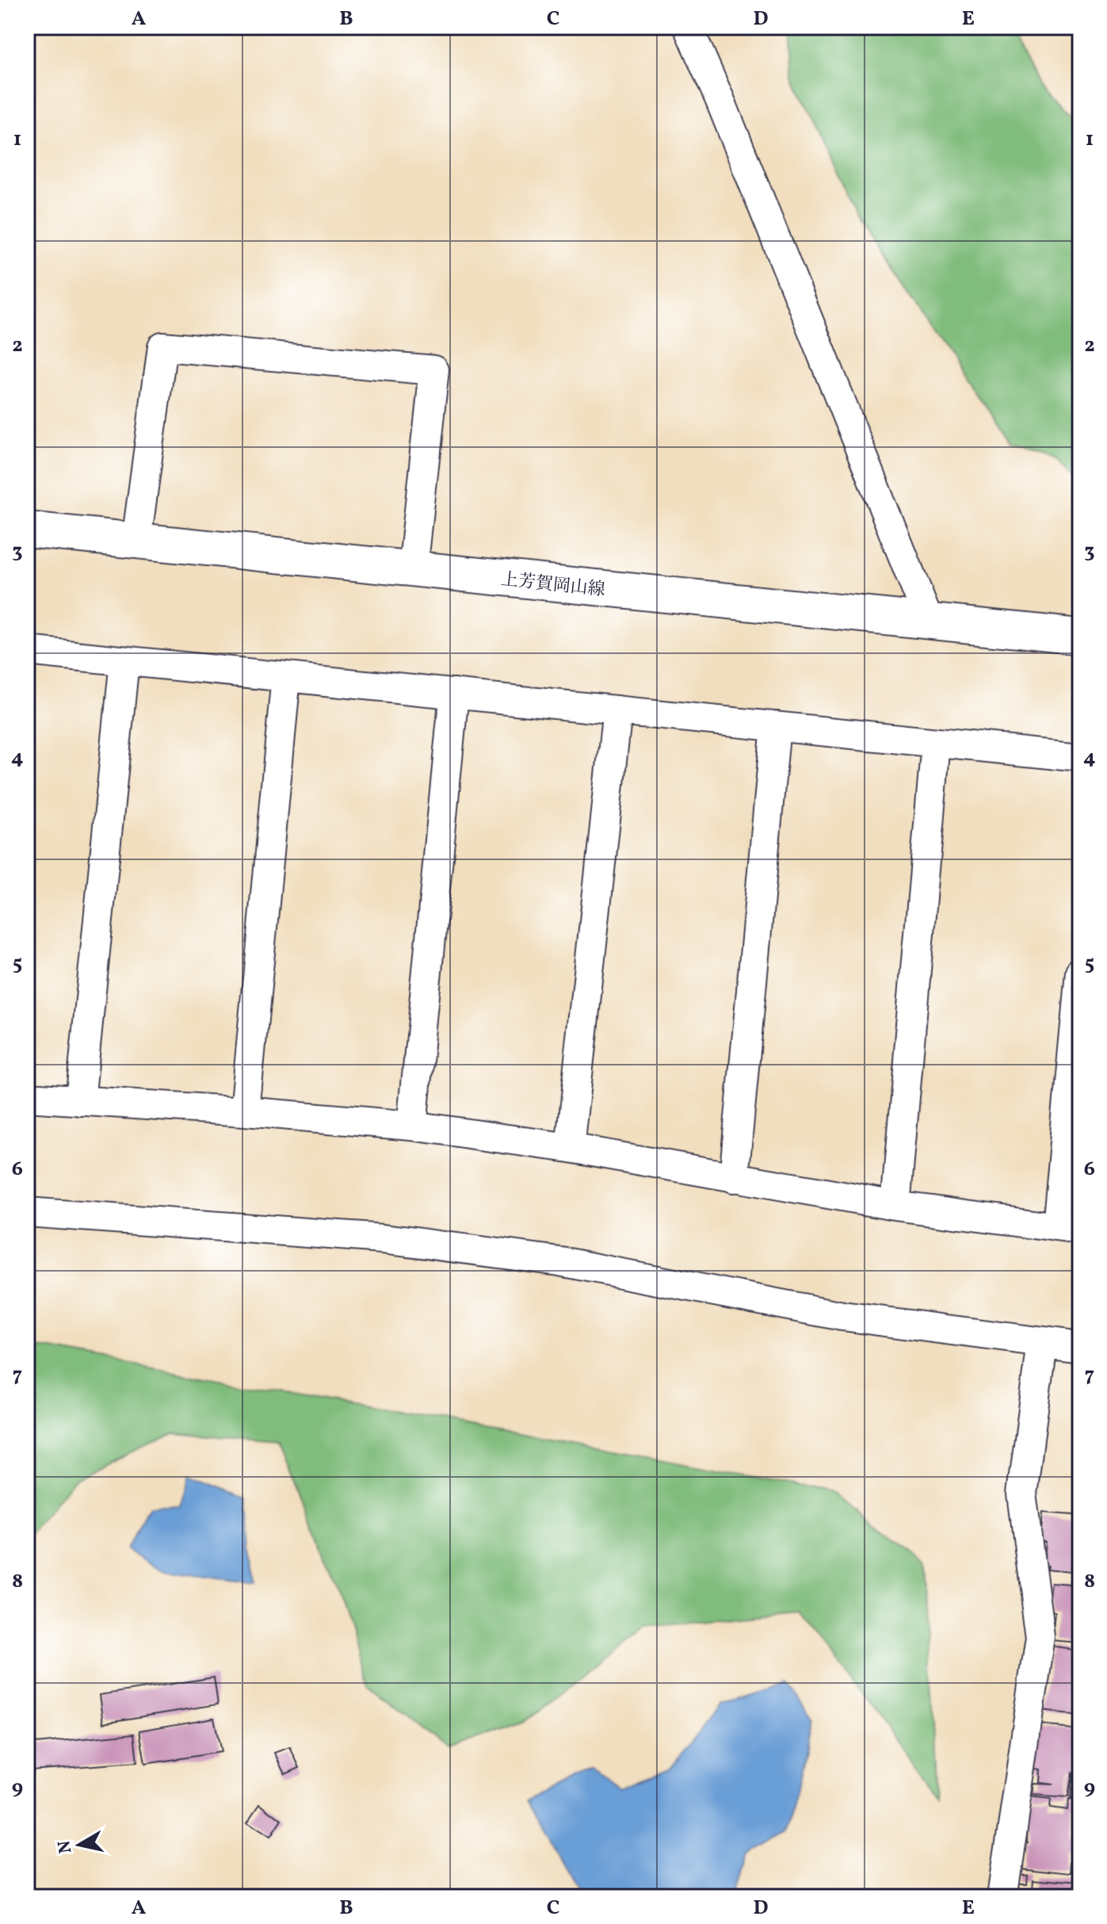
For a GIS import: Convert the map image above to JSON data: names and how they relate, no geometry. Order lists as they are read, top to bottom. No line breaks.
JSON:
{"streets":{"main road":["上芳賀岡山線"]},"north":"left","grid":{"columns":["A","B","C","D","E"],"rows":["1","2","3","4","5","6","7","8","9"]}}
